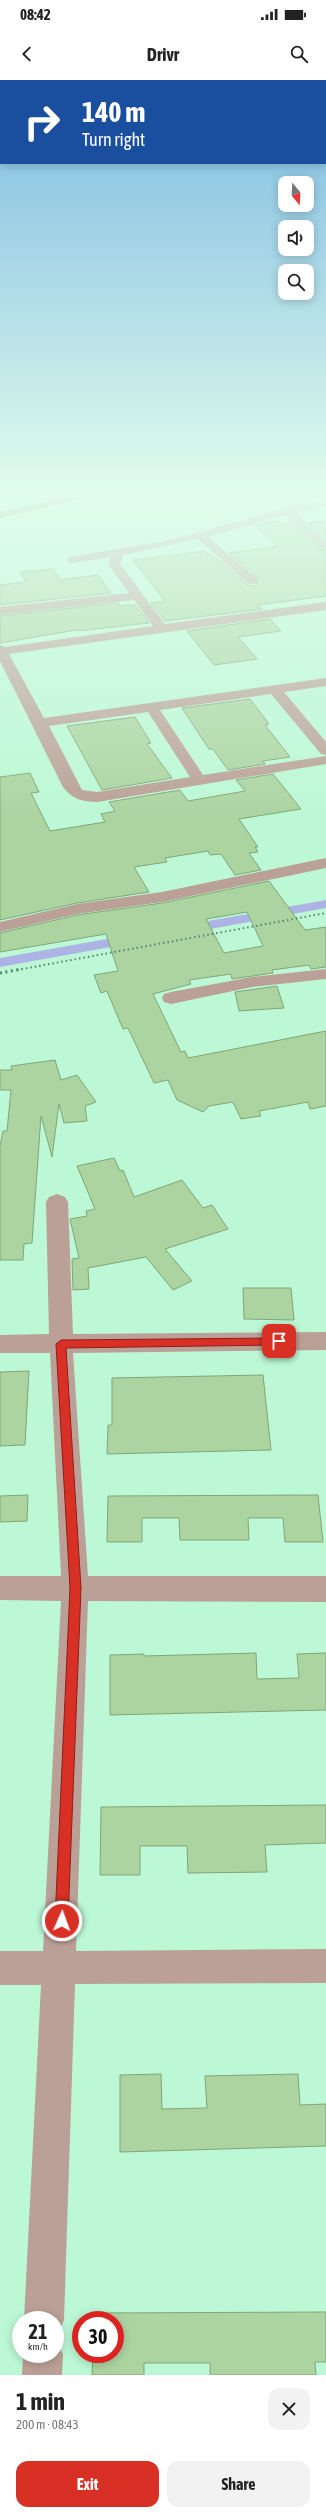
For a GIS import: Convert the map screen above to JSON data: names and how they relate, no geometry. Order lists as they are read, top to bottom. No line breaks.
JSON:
{"north":"bottom","page":{"status":"08:42","header":"Drivr","turn":["140 m","Turn right"],"speed":"21 km/h","limit":"30","heading":["1 min","200 m · 08:43"],"buttons":["Exit","Share"]}}
